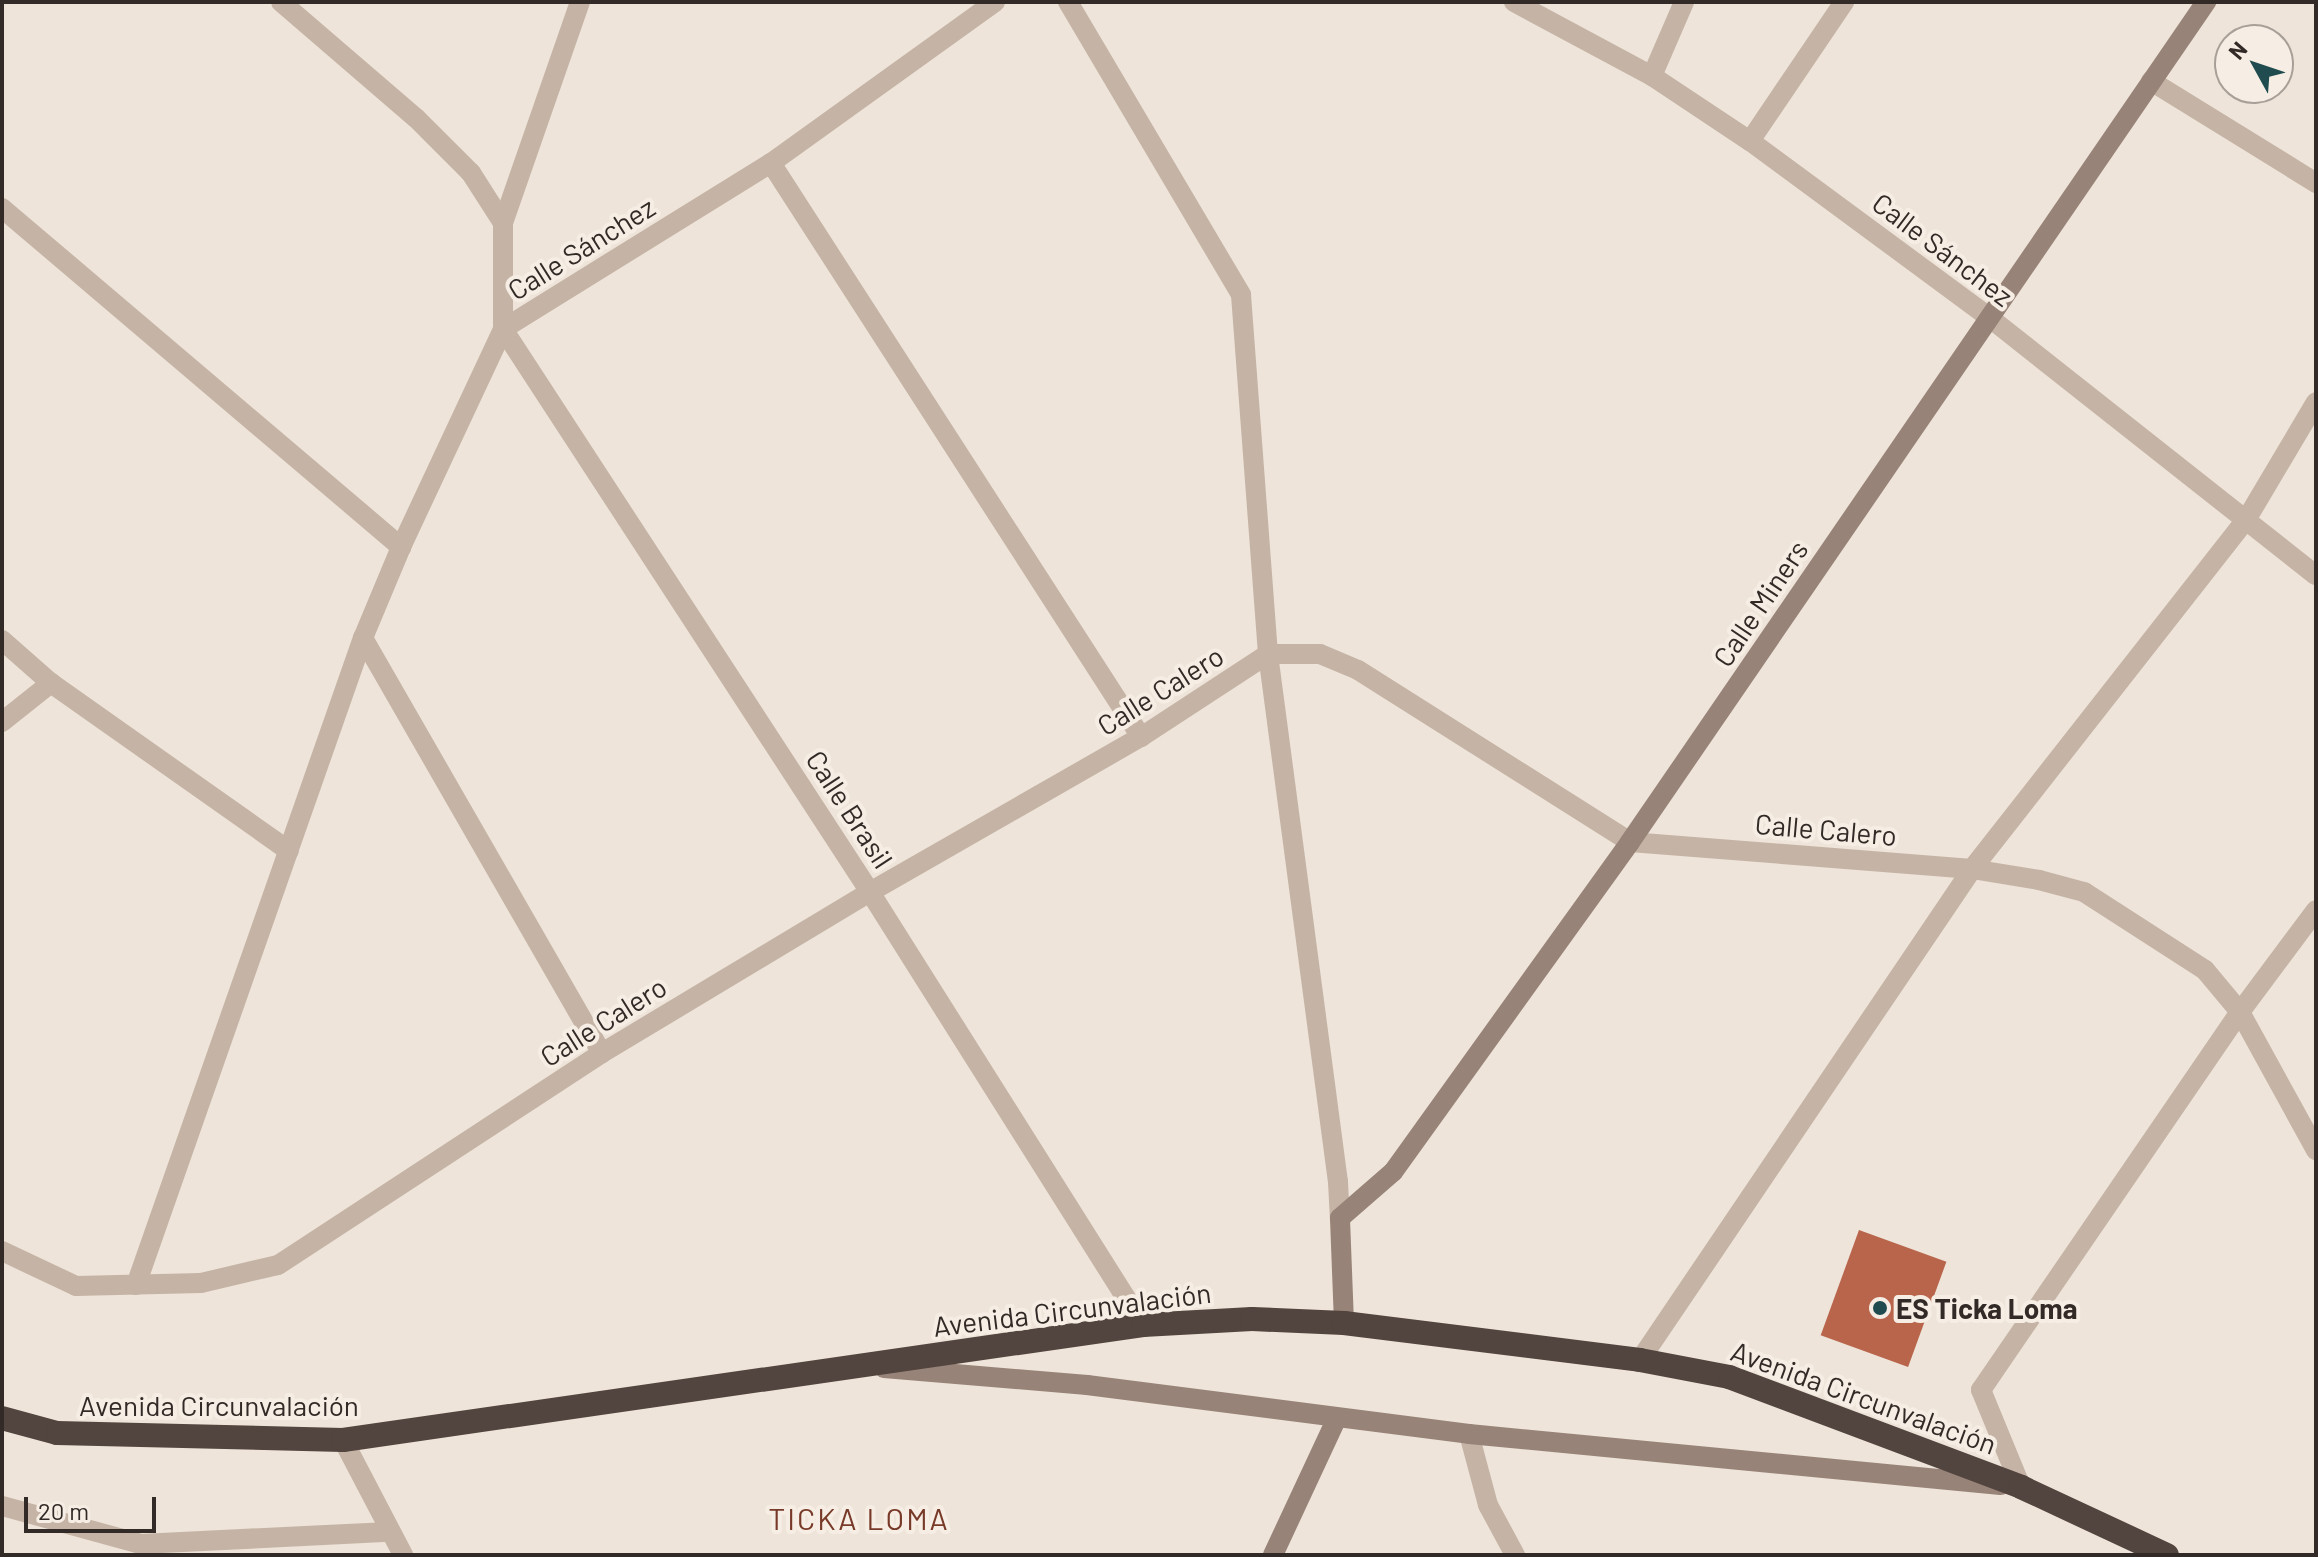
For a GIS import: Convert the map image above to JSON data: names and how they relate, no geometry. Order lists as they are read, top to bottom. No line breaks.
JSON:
{"streets":{"highway":["Avenida Circunvalación"],"street":["Calle Sánchez","Calle Miners","Calle Calero","Calle Brasil"]},"crossings":[["Calle Sánchez","Calle Miners"],["Calle Sánchez","Calle Brasil"],["Calle Miners","Calle Calero"],["Calle Calero","Calle Brasil"],["Calle Brasil","Avenida Circunvalación"]],"districts":["TICKA LOMA"],"places":["ES Ticka Loma"],"scale_bar":"20 m","north":"top left"}
